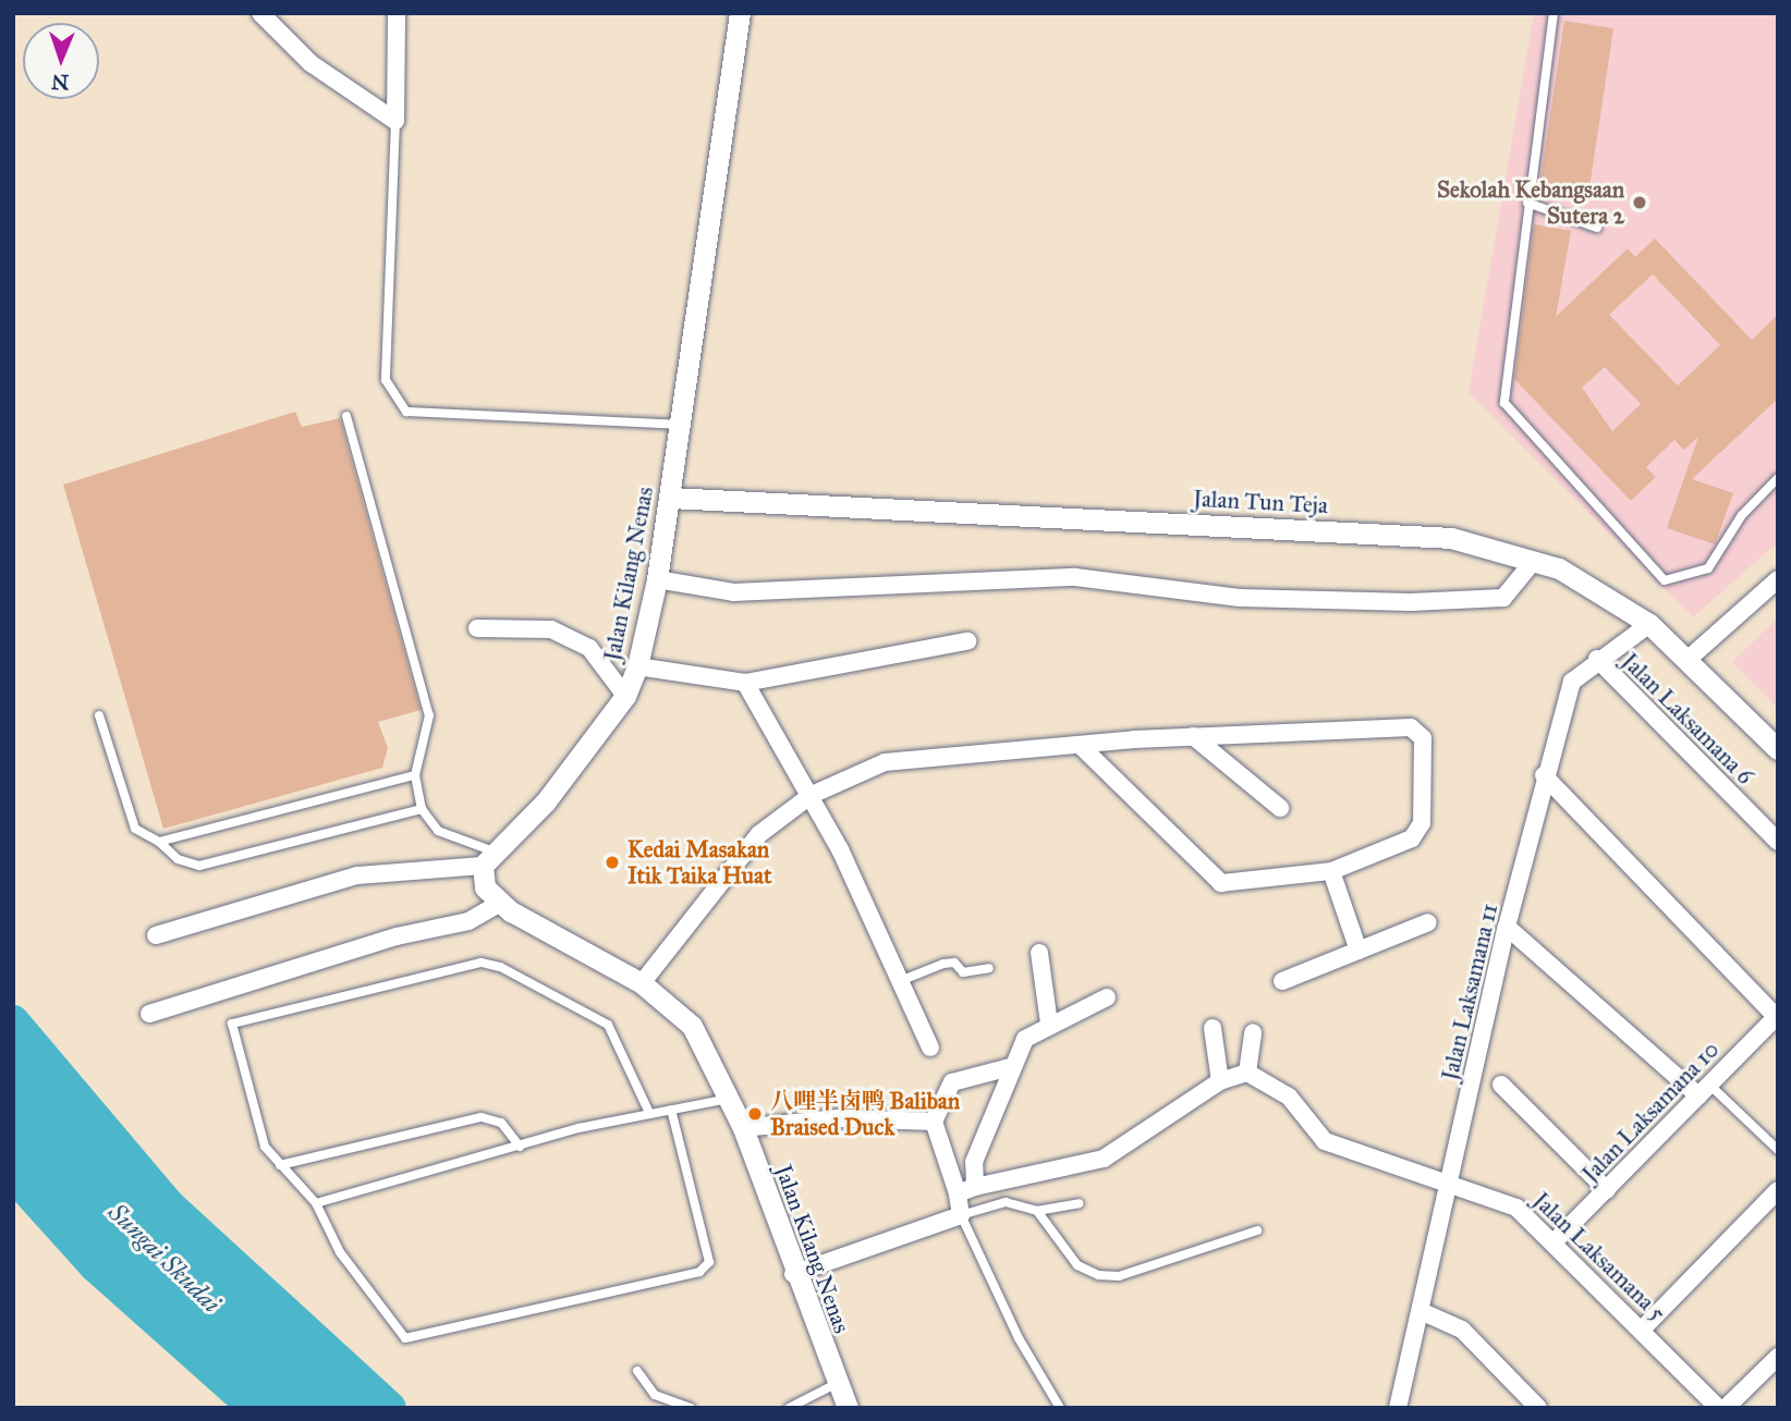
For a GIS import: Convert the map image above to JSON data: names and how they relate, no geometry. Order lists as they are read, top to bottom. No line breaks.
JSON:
{"streets":{"street":["Jalan Tun Teja","Jalan Kilang Nenas","Jalan Laksamana 6","Jalan Laksamana 11","Jalan Laksamana 10","Jalan Laksamana 5"]},"crossings":[["Jalan Tun Teja","Jalan Kilang Nenas"],["Jalan Tun Teja","Jalan Laksamana 11"],["Jalan Laksamana 6","Jalan Laksamana 11"],["Jalan Laksamana 11","Jalan Laksamana 5"],["Jalan Laksamana 10","Jalan Laksamana 5"]],"water":["Sungai Skudai"],"places":["Sekolah Kebangsaan Sutera 2","Kedai Masakan Itik Taika Huat","八哩半卤鸭 Baliban Braised Duck"],"north":"bottom"}
